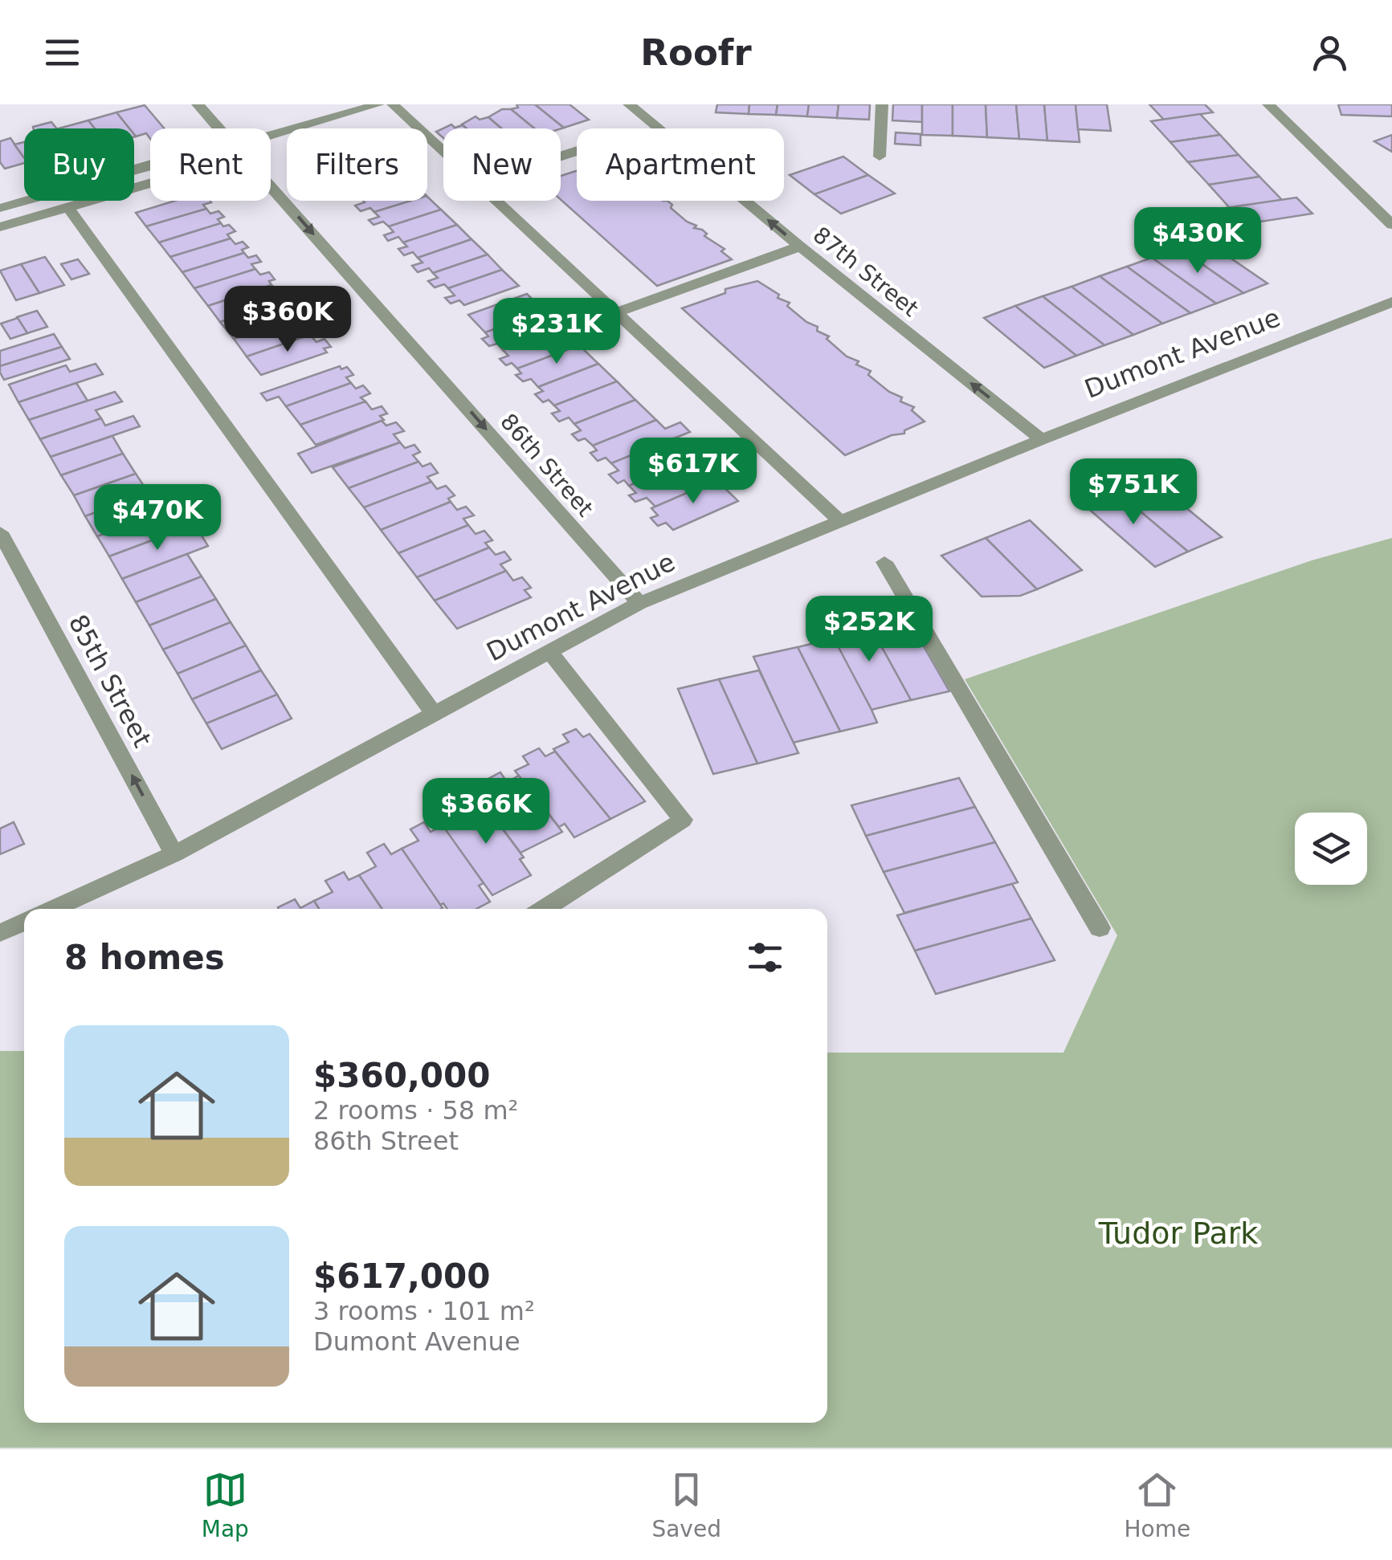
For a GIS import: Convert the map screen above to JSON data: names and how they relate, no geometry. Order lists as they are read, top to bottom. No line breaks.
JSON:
{"streets":{"street":["87th Street","Dumont Avenue","86th Street","85th Street"]},"crossings":[["87th Street","Dumont Avenue"],["Dumont Avenue","86th Street"],["Dumont Avenue","85th Street"]],"one_way":["85th Street"],"parks":["Tudor Park"],"page":{"header":"Roofr","chip":["Buy","Rent","Filters","New","Apartment"],"price":["$430K","$360K","$231K","$617K","$751K","$470K","$252K","$366K"],"heading":"8 homes","list":[{"name":"$360,000","note":"2 rooms · 58 m² · 86th Street"},{"name":"$617,000","note":"3 rooms · 101 m² · Dumont Avenue"}],"tabs":["Map","Saved","Home"]}}
